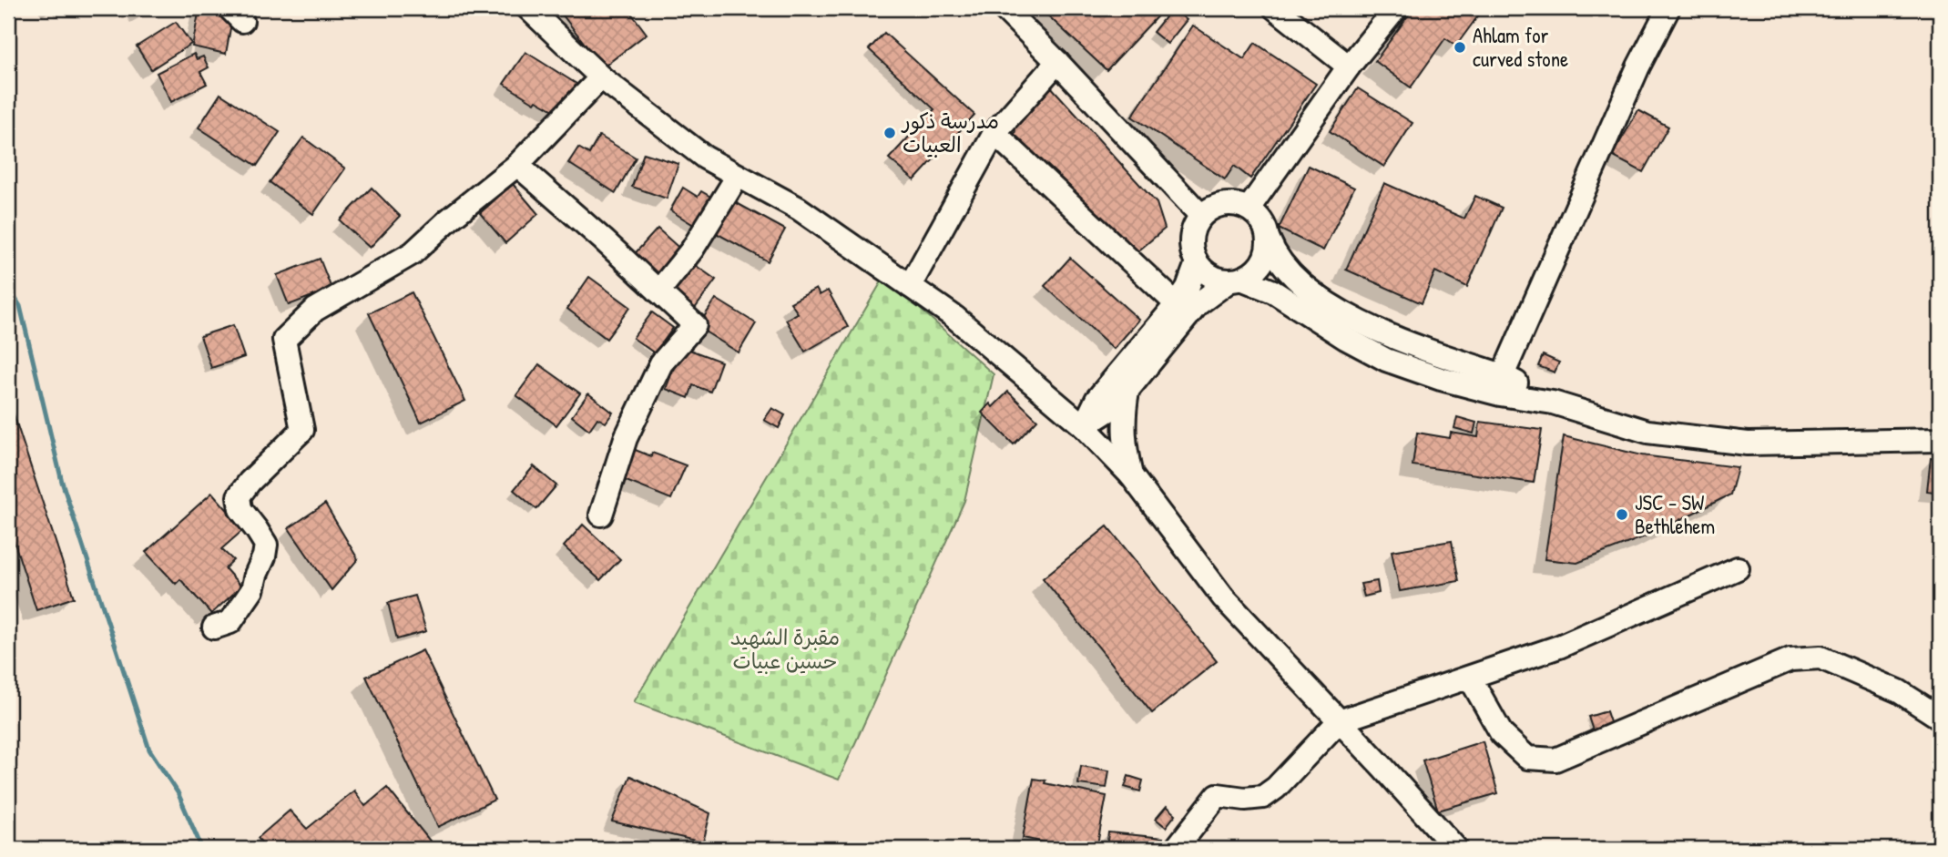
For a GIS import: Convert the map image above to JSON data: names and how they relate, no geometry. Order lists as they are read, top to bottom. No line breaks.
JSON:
{"parks":["مقبرة الشهيد حسين عبيات"],"places":["Ahlam for curved stone","مدرسة ذكور العبيات","JSC - SW Bethlehem"]}
